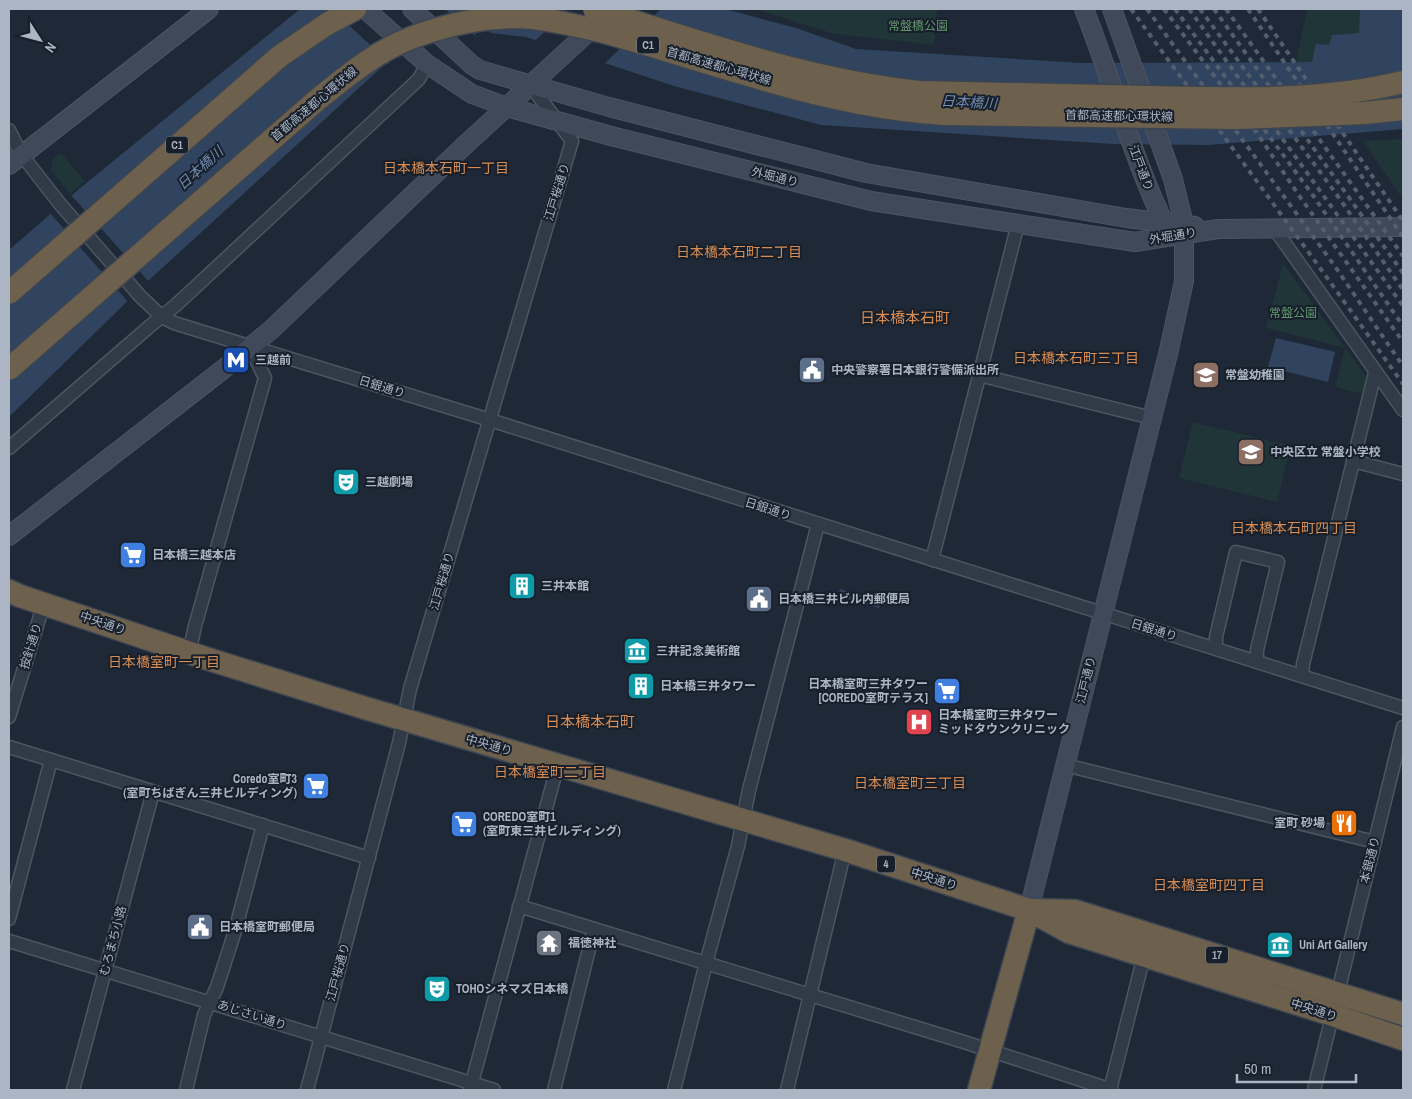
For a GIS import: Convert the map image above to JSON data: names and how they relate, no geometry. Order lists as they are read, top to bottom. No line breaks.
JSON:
{"streets":{"highway":["C1","首都高速都心環状線","江戸通り","中央通り","4","17"],"main road":["外堀通り"],"street":["江戸桜通り","日銀通り","按針通り","本銀通り","むろまち小路","あじさい通り"]},"crossings":[["江戸通り","外堀通り"],["江戸通り","日銀通り"],["江戸通り","中央通り"],["外堀通り","江戸桜通り"],["江戸桜通り","日銀通り"],["江戸桜通り","中央通り"],["江戸桜通り","あじさい通り"],["中央通り","按針通り"],["中央通り","本銀通り"],["むろまち小路","あじさい通り"]],"districts":["日本橋本石町一丁目","日本橋本石町二丁目","日本橋本石町","日本橋本石町三丁目","日本橋本石町四丁目","日本橋室町一丁目","日本橋本石町","日本橋室町二丁目","日本橋室町三丁目","日本橋室町四丁目"],"water":["日本橋川"],"parks":["常盤橋公園","常盤公園"],"places":{"metro station":["三越前"],"public building":["中央警察署日本銀行警備派出所","日本橋三井ビル内郵便局","日本橋室町郵便局"],"school or university":["常盤幼稚園","中央区立 常盤小学校"],"theatre":["三越劇場","TOHOシネマズ日本橋"],"supermarket":["日本橋三越本店","日本橋室町三井タワー [COREDO室町テラス]","Coredo室町3 (室町ちばぎん三井ビルディング)","COREDO室町1 (室町東三井ビルディング)"],"building":["三井本館","日本橋三井タワー"],"museum":["三井記念美術館","Uni Art Gallery"],"hospital":["日本橋室町三井タワー ミッドタウンクリニック"],"restaurant":["室町 砂場"],"temple":["福徳神社"]},"scale_bar":"50 m","north":"bottom right"}
